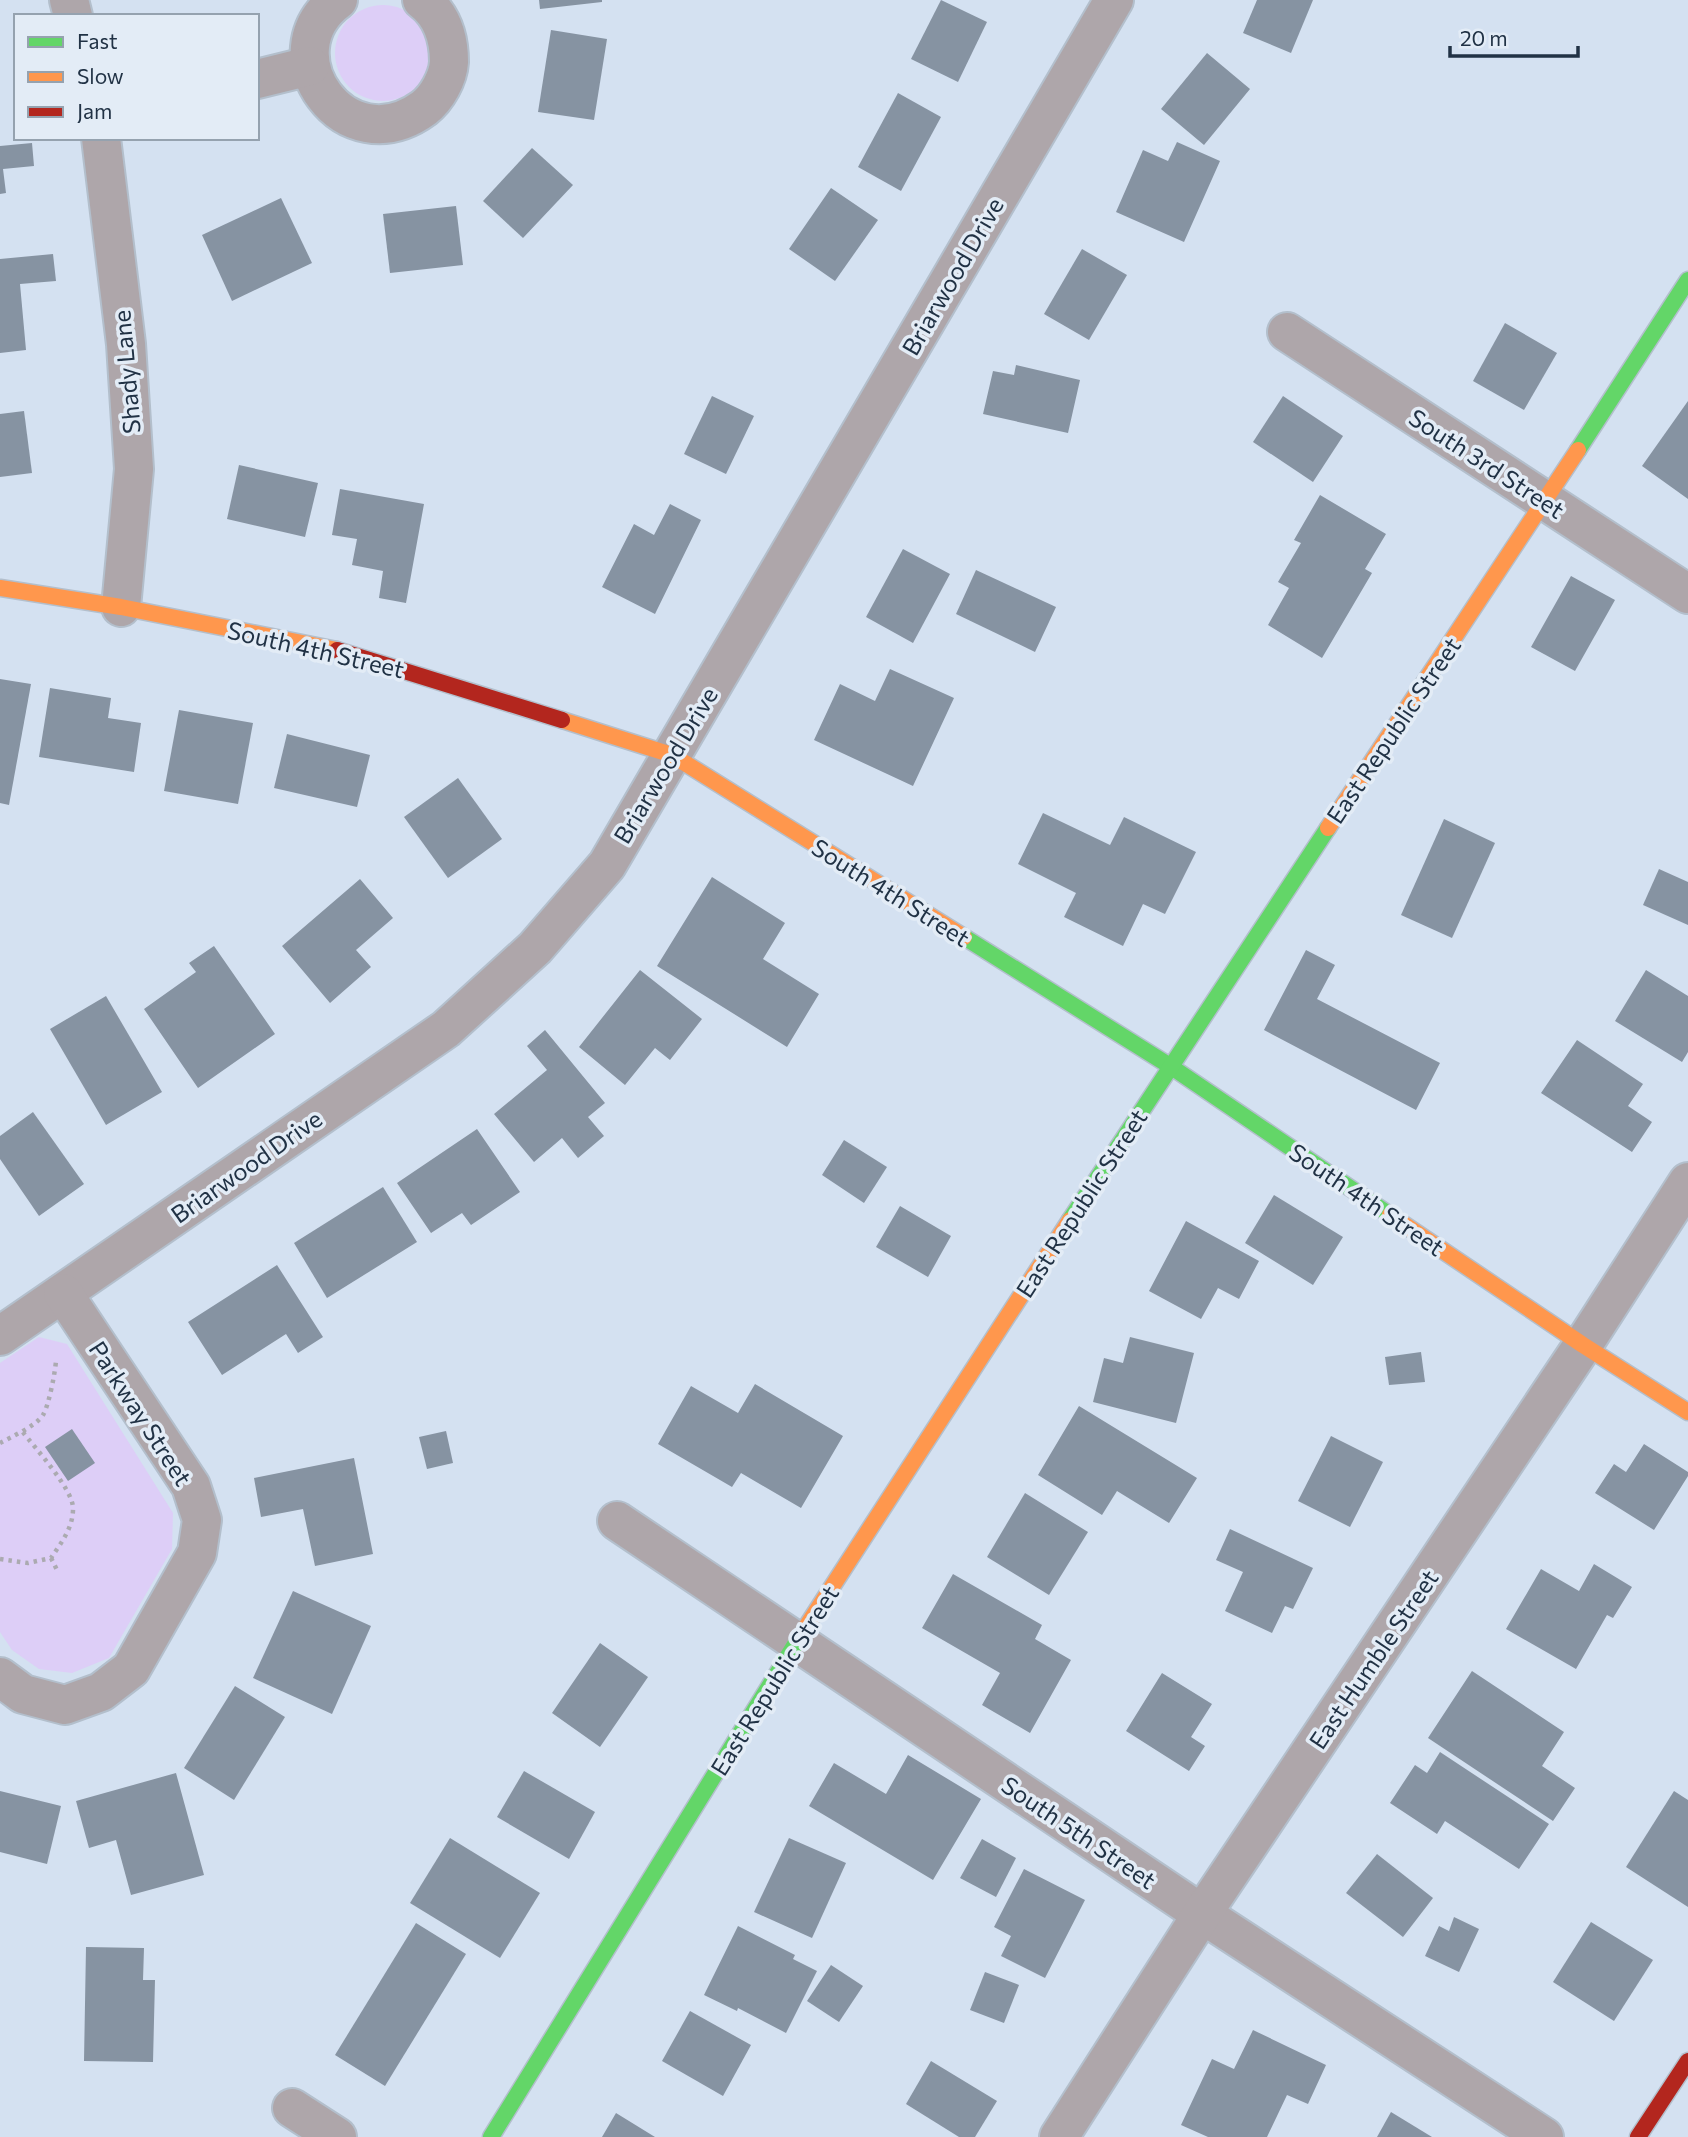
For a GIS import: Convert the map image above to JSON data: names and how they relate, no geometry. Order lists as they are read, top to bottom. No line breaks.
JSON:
{"streets":{"street":["Briarwood Drive","Shady Lane","South 3rd Street","South 4th Street","East Republic Street","Parkway Street","East Humble Street","South 5th Street"]},"crossings":[["Briarwood Drive","South 4th Street"],["Briarwood Drive","Parkway Street"],["Shady Lane","South 4th Street"],["South 3rd Street","East Republic Street"],["South 4th Street","East Republic Street"],["South 4th Street","East Humble Street"],["East Republic Street","South 5th Street"],["East Humble Street","South 5th Street"]],"legend":["Fast","Slow","Jam"],"scale_bar":"20 m"}
